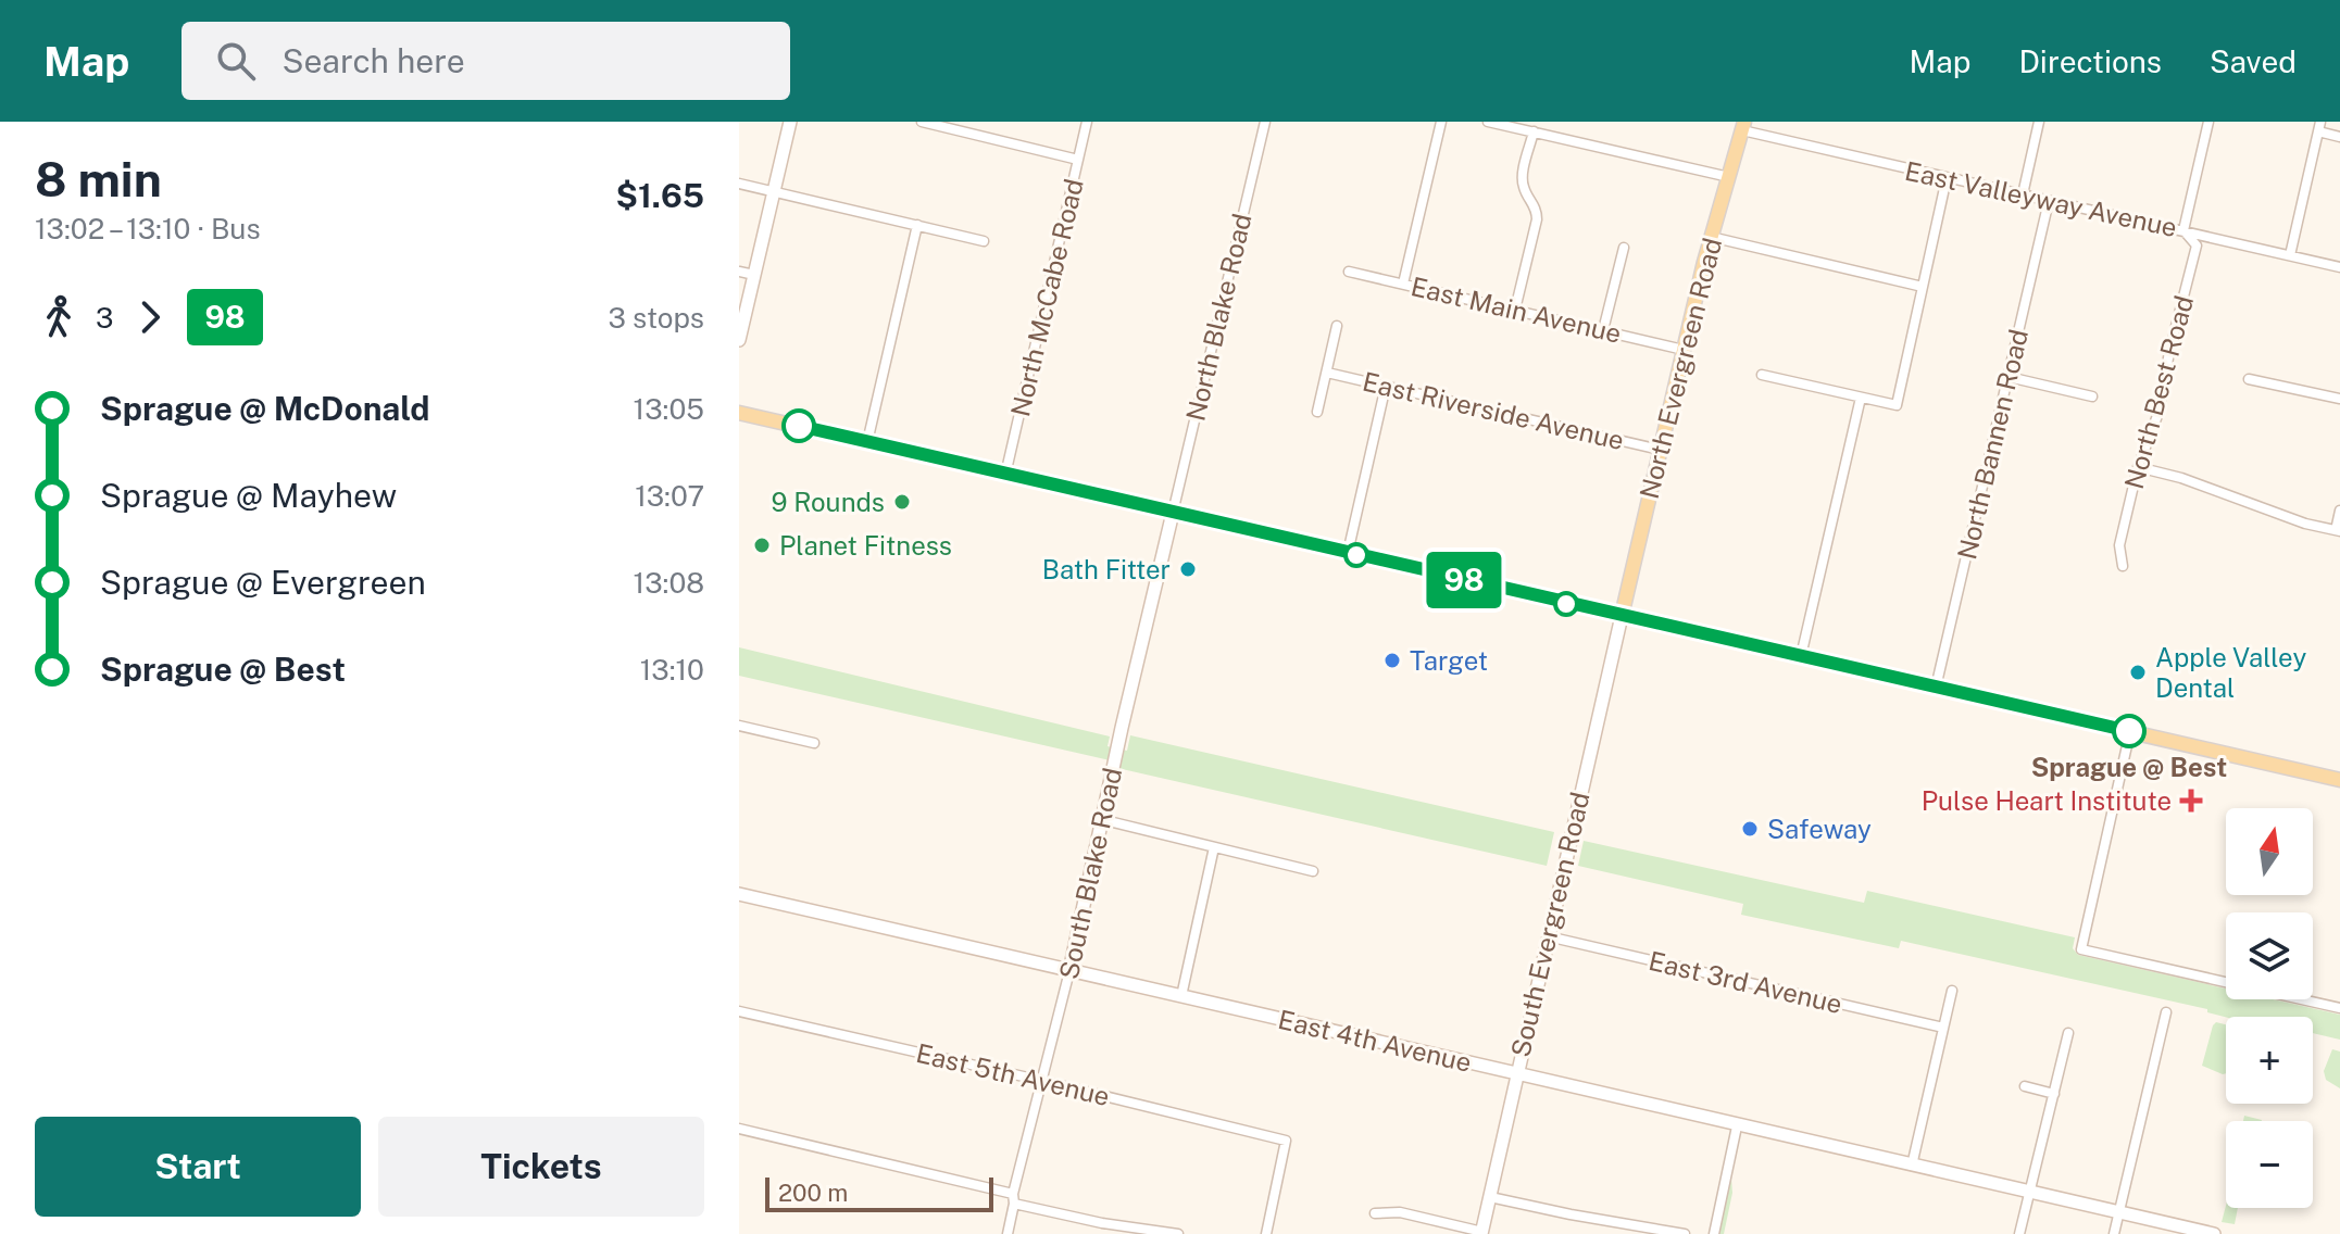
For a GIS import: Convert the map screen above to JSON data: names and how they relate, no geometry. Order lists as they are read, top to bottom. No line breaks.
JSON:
{"streets":{"main road":["North Evergreen Road"],"street":["East Valleyway Avenue","North McCabe Road","East Main Avenue","North Blake Road","North Best Road","East Riverside Avenue","North Bannen Road","South Blake Road","South Evergreen Road","East 3rd Avenue","East 4th Avenue","East 5th Avenue"]},"crossings":[["East Valleyway Avenue","North Evergreen Road"],["East Valleyway Avenue","North Best Road"],["East Valleyway Avenue","North Bannen Road"],["East Main Avenue","North Evergreen Road"],["North Blake Road","South Blake Road"],["North Evergreen Road","East Riverside Avenue"],["North Evergreen Road","South Evergreen Road"],["South Blake Road","East 4th Avenue"],["South Blake Road","East 5th Avenue"],["South Evergreen Road","East 3rd Avenue"],["South Evergreen Road","East 4th Avenue"]],"places":{"other":["9 Rounds","Planet Fitness","Bath Fitter","Target","Apple Valley Dental","Sprague @ Best","Safeway"],"health":["Pulse Heart Institute"]},"lines":["bus line 98"],"scale_bar":"200 m","north":"top","page":{"header":"Map","search":"Search here","nav":["Map","Directions","Saved"],"heading":["8 min","13:02 – 13:10 · Bus","$1.65"],"on_map":"98","legs":["3","98","3 stops"],"list":[{"name":"Sprague @ McDonald","value":"13:05"},{"name":"Sprague @ Mayhew","value":"13:07"},{"name":"Sprague @ Evergreen","value":"13:08"},{"name":"Sprague @ Best","value":"13:10"}],"map_buttons":["+","−"],"buttons":["Start","Tickets"],"scale":"200 m"}}
